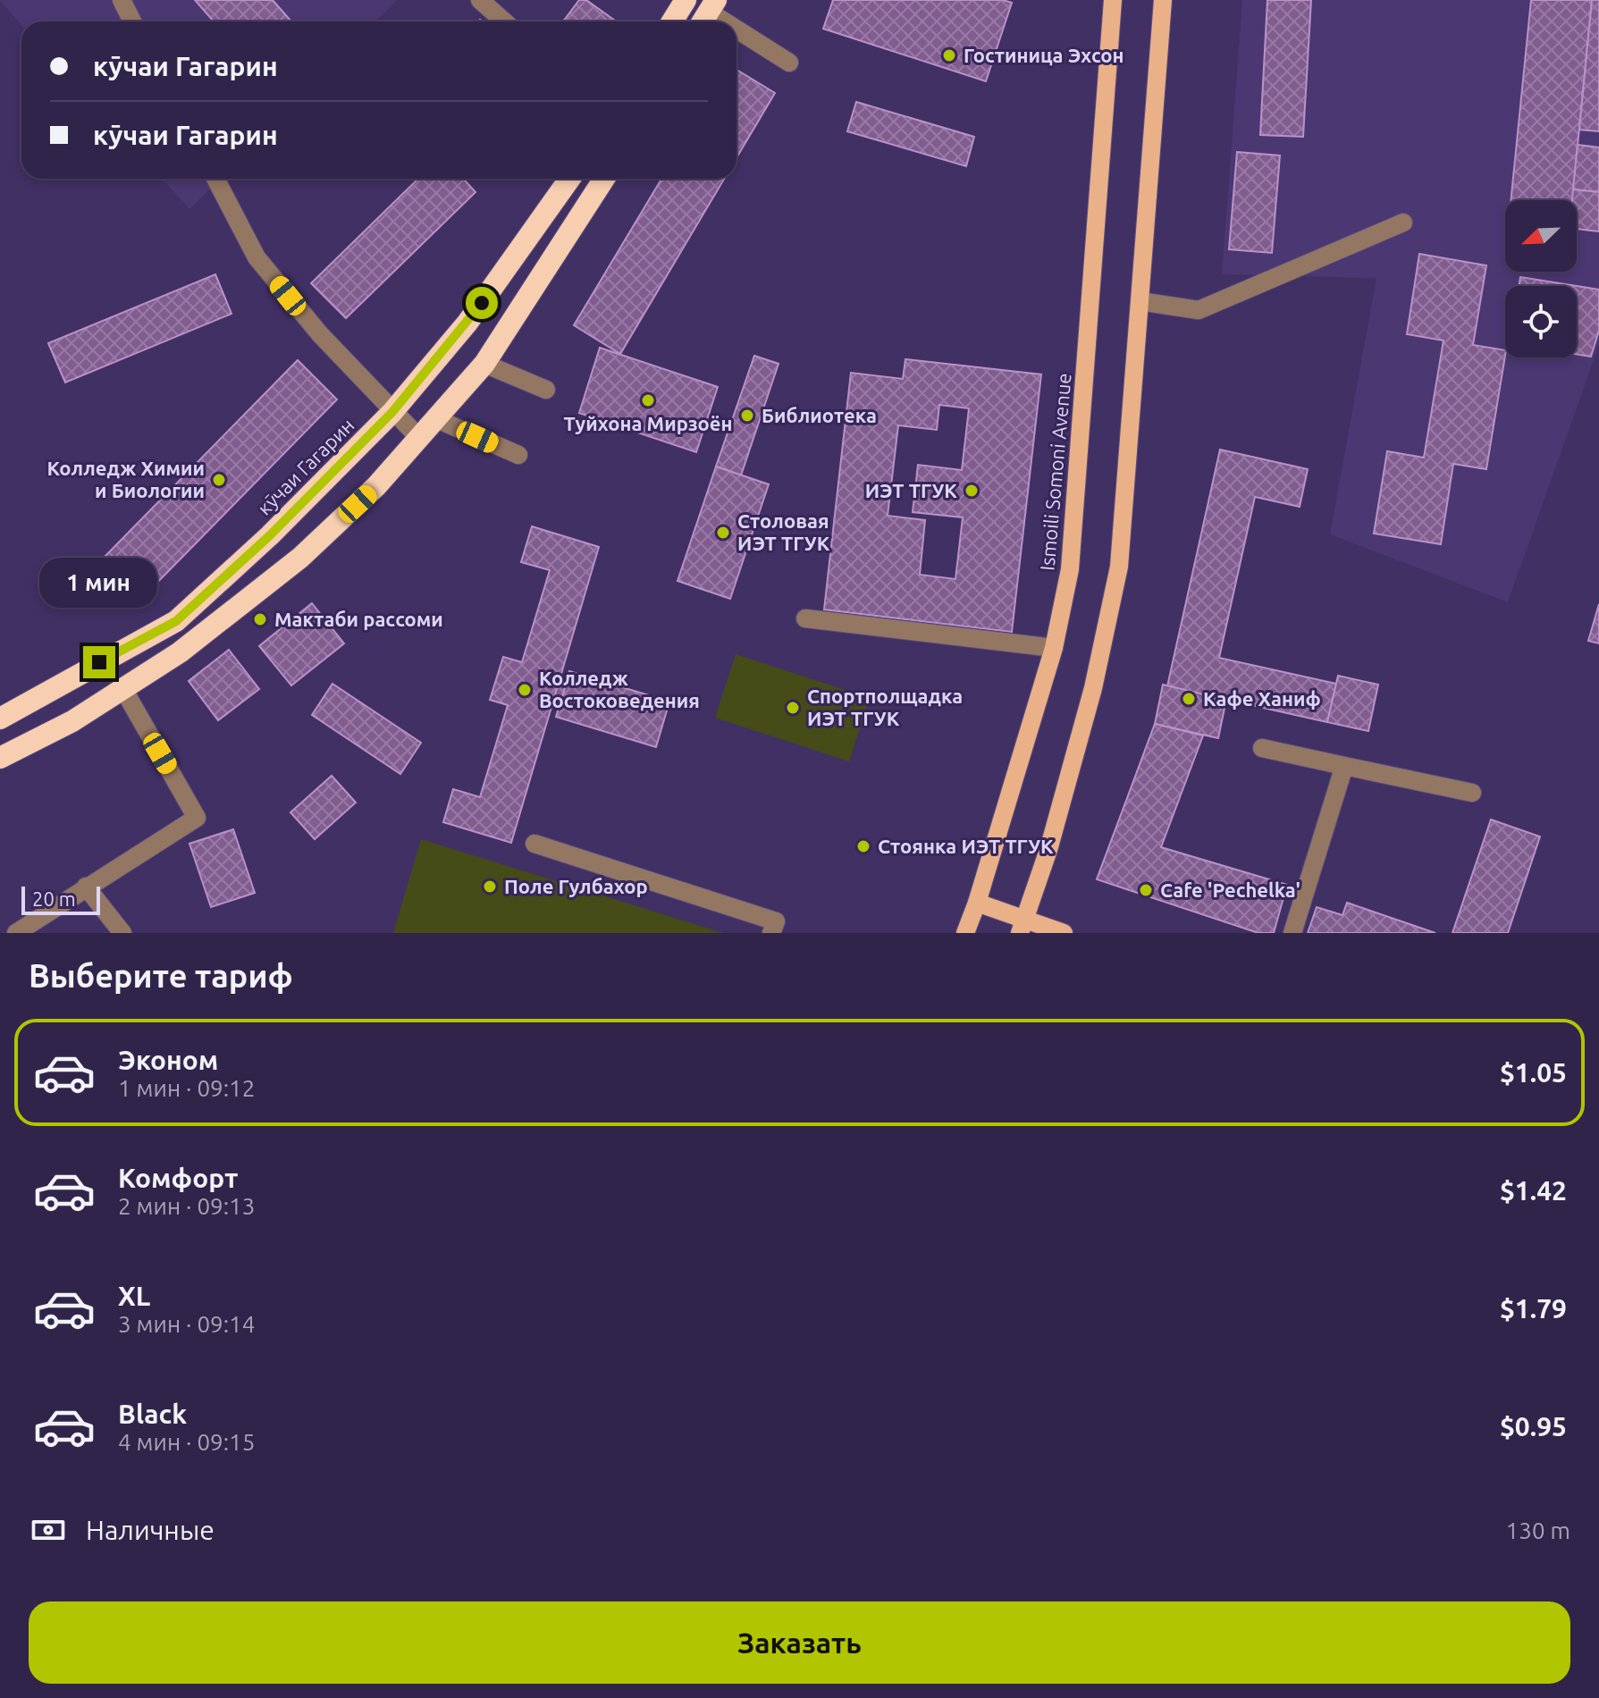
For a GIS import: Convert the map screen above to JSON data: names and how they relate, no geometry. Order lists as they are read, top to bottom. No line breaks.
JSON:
{"streets":{"highway":["кӯчаи Гагарин"],"main road":["Ismoili Somoni Avenue"]},"places":["Гостиница Эхсон","Туйхона Мирзоён","Библиотека","Колледж Химии и Биологии","ИЭТ ТГУК","Столовая ИЭТ ТГУК","Мактаби рассоми","Колледж Востоковедения","Кафе Ханиф","Спортполщадка ИЭТ ТГУК","Стоянка ИЭТ ТГУК","Поле Гулбахор","Cafe 'Pechelka'"],"scale_bar":"20 m","north":"bottom left","page":{"banner":["кӯчаи Гагарин","кӯчаи Гагарин"],"bubble":"1 мин","scale":"20 m","heading":"Выберите тариф","list":[{"name":"Эконом","note":"1 мин · 09:12","value":"$1.05"},{"name":"Комфорт","note":"2 мин · 09:13","value":"$1.42"},{"name":"XL","note":"3 мин · 09:14","value":"$1.79"},{"name":"Black","note":"4 мин · 09:15","value":"$0.95"}],"pay":["Наличные","130 m"],"buttons":"Заказать"}}
